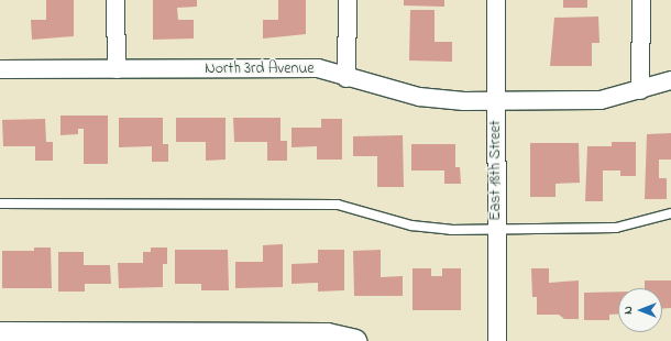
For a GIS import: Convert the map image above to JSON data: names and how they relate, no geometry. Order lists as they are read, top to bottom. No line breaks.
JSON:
{"streets":{"street":["North 3rd Avenue","East 18th Street"]},"crossings":[["North 3rd Avenue","East 18th Street"]],"north":"left"}
